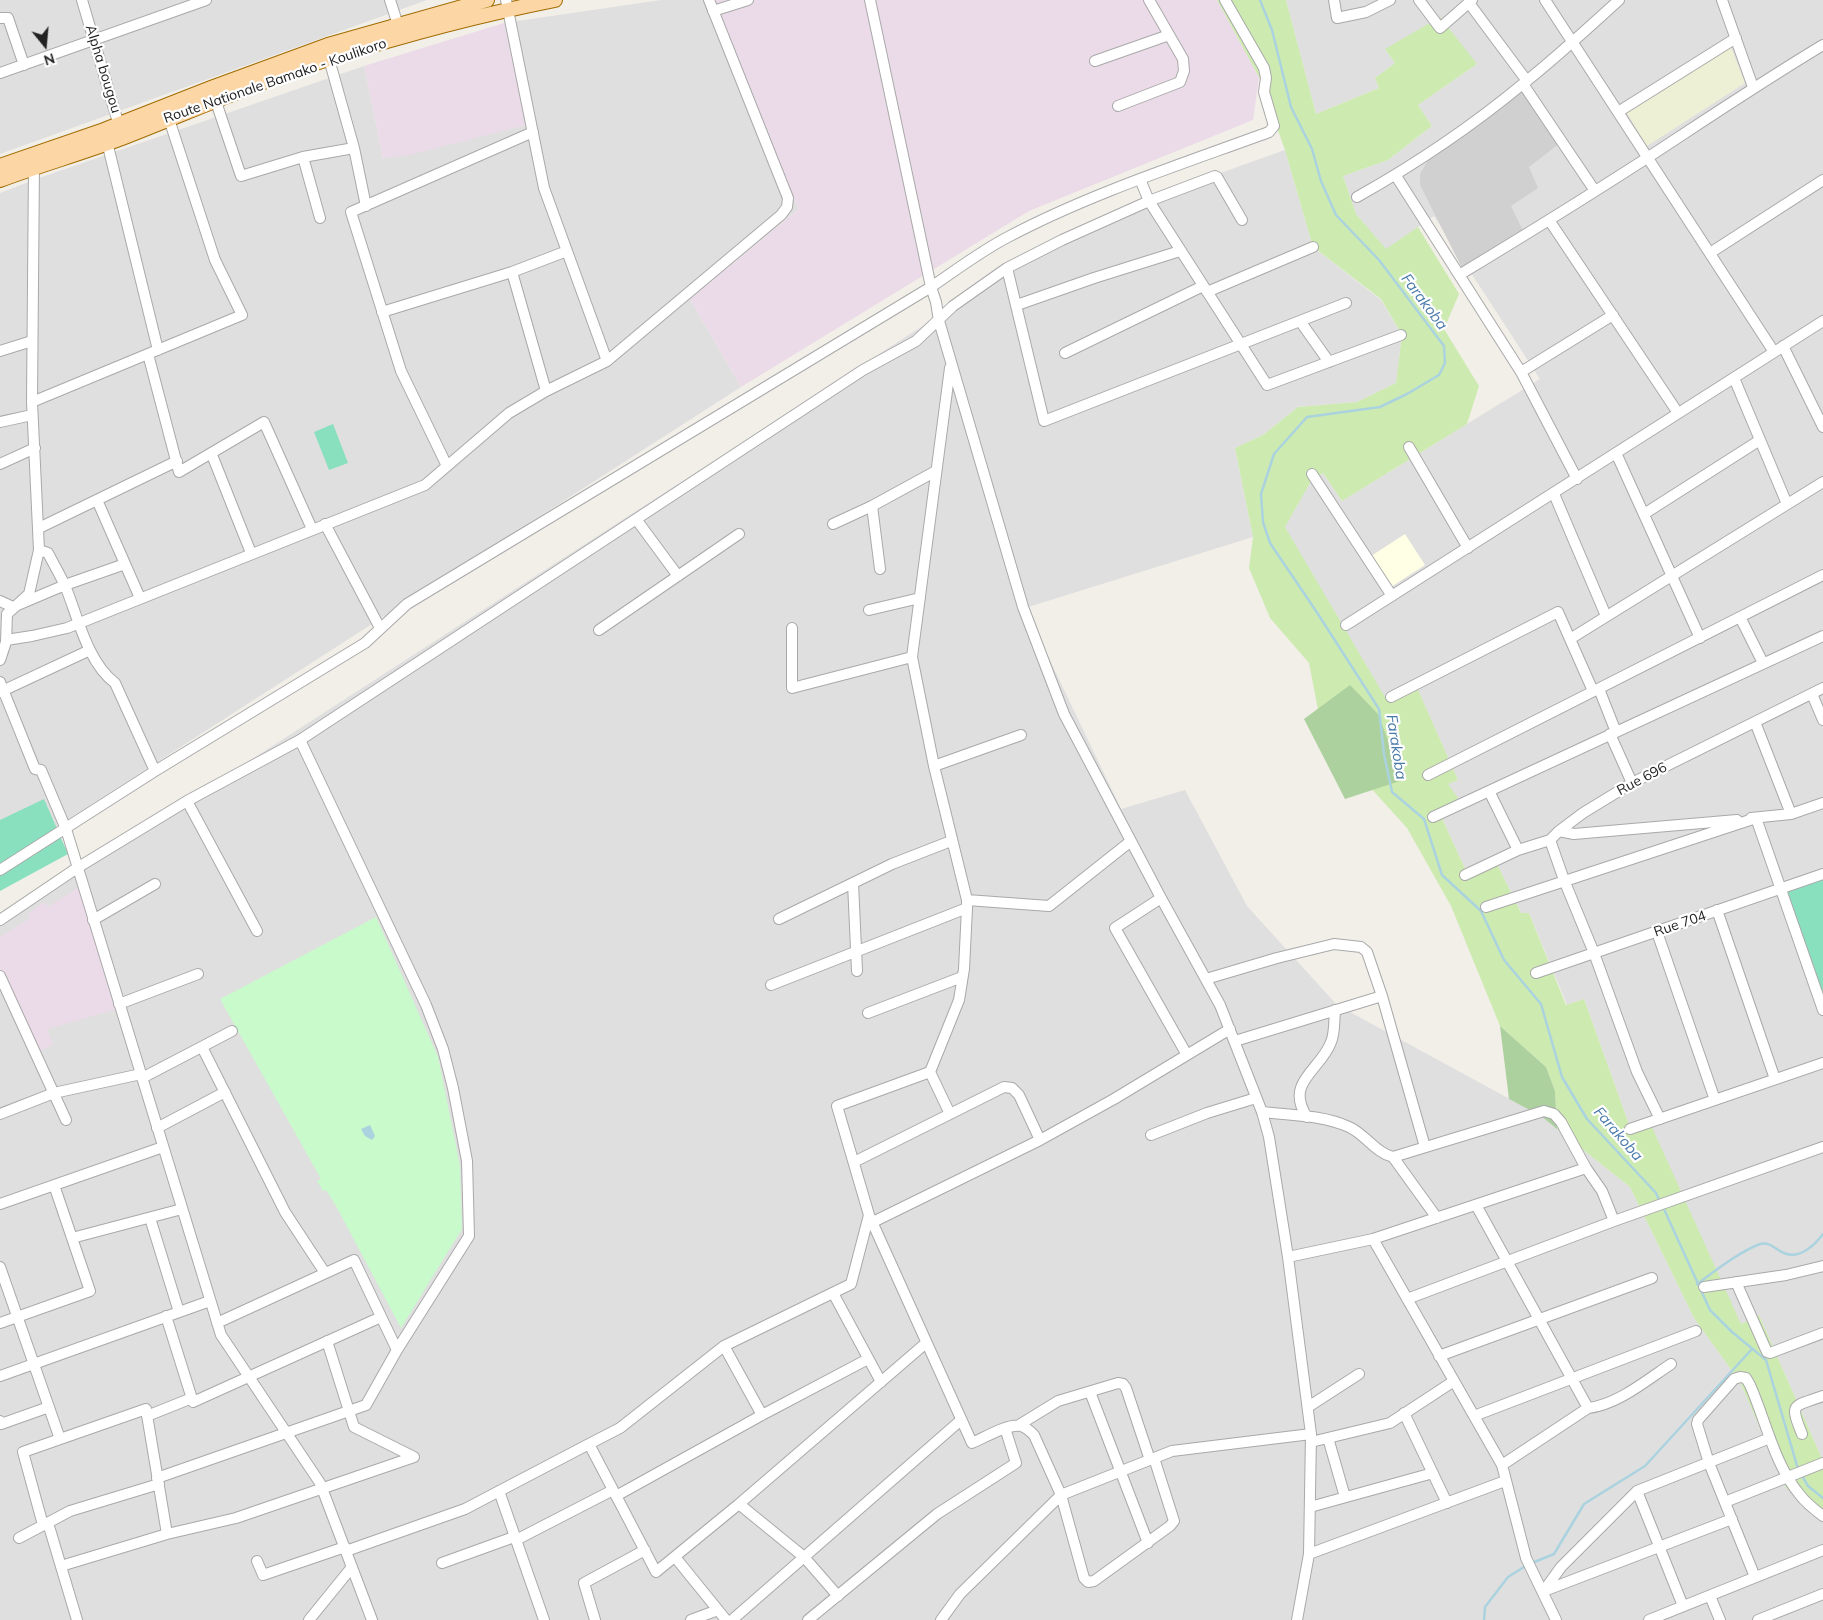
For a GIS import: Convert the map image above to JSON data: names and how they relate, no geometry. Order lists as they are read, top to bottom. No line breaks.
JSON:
{"streets":{"main road":["Route Nationale Bamako - Koulikoro"],"street":["Alpha bougou","Rue 696","Rue 704"]},"crossings":[["Alpha bougou","Route Nationale Bamako - Koulikoro"]],"water":["Farakoba"],"north":"bottom"}
